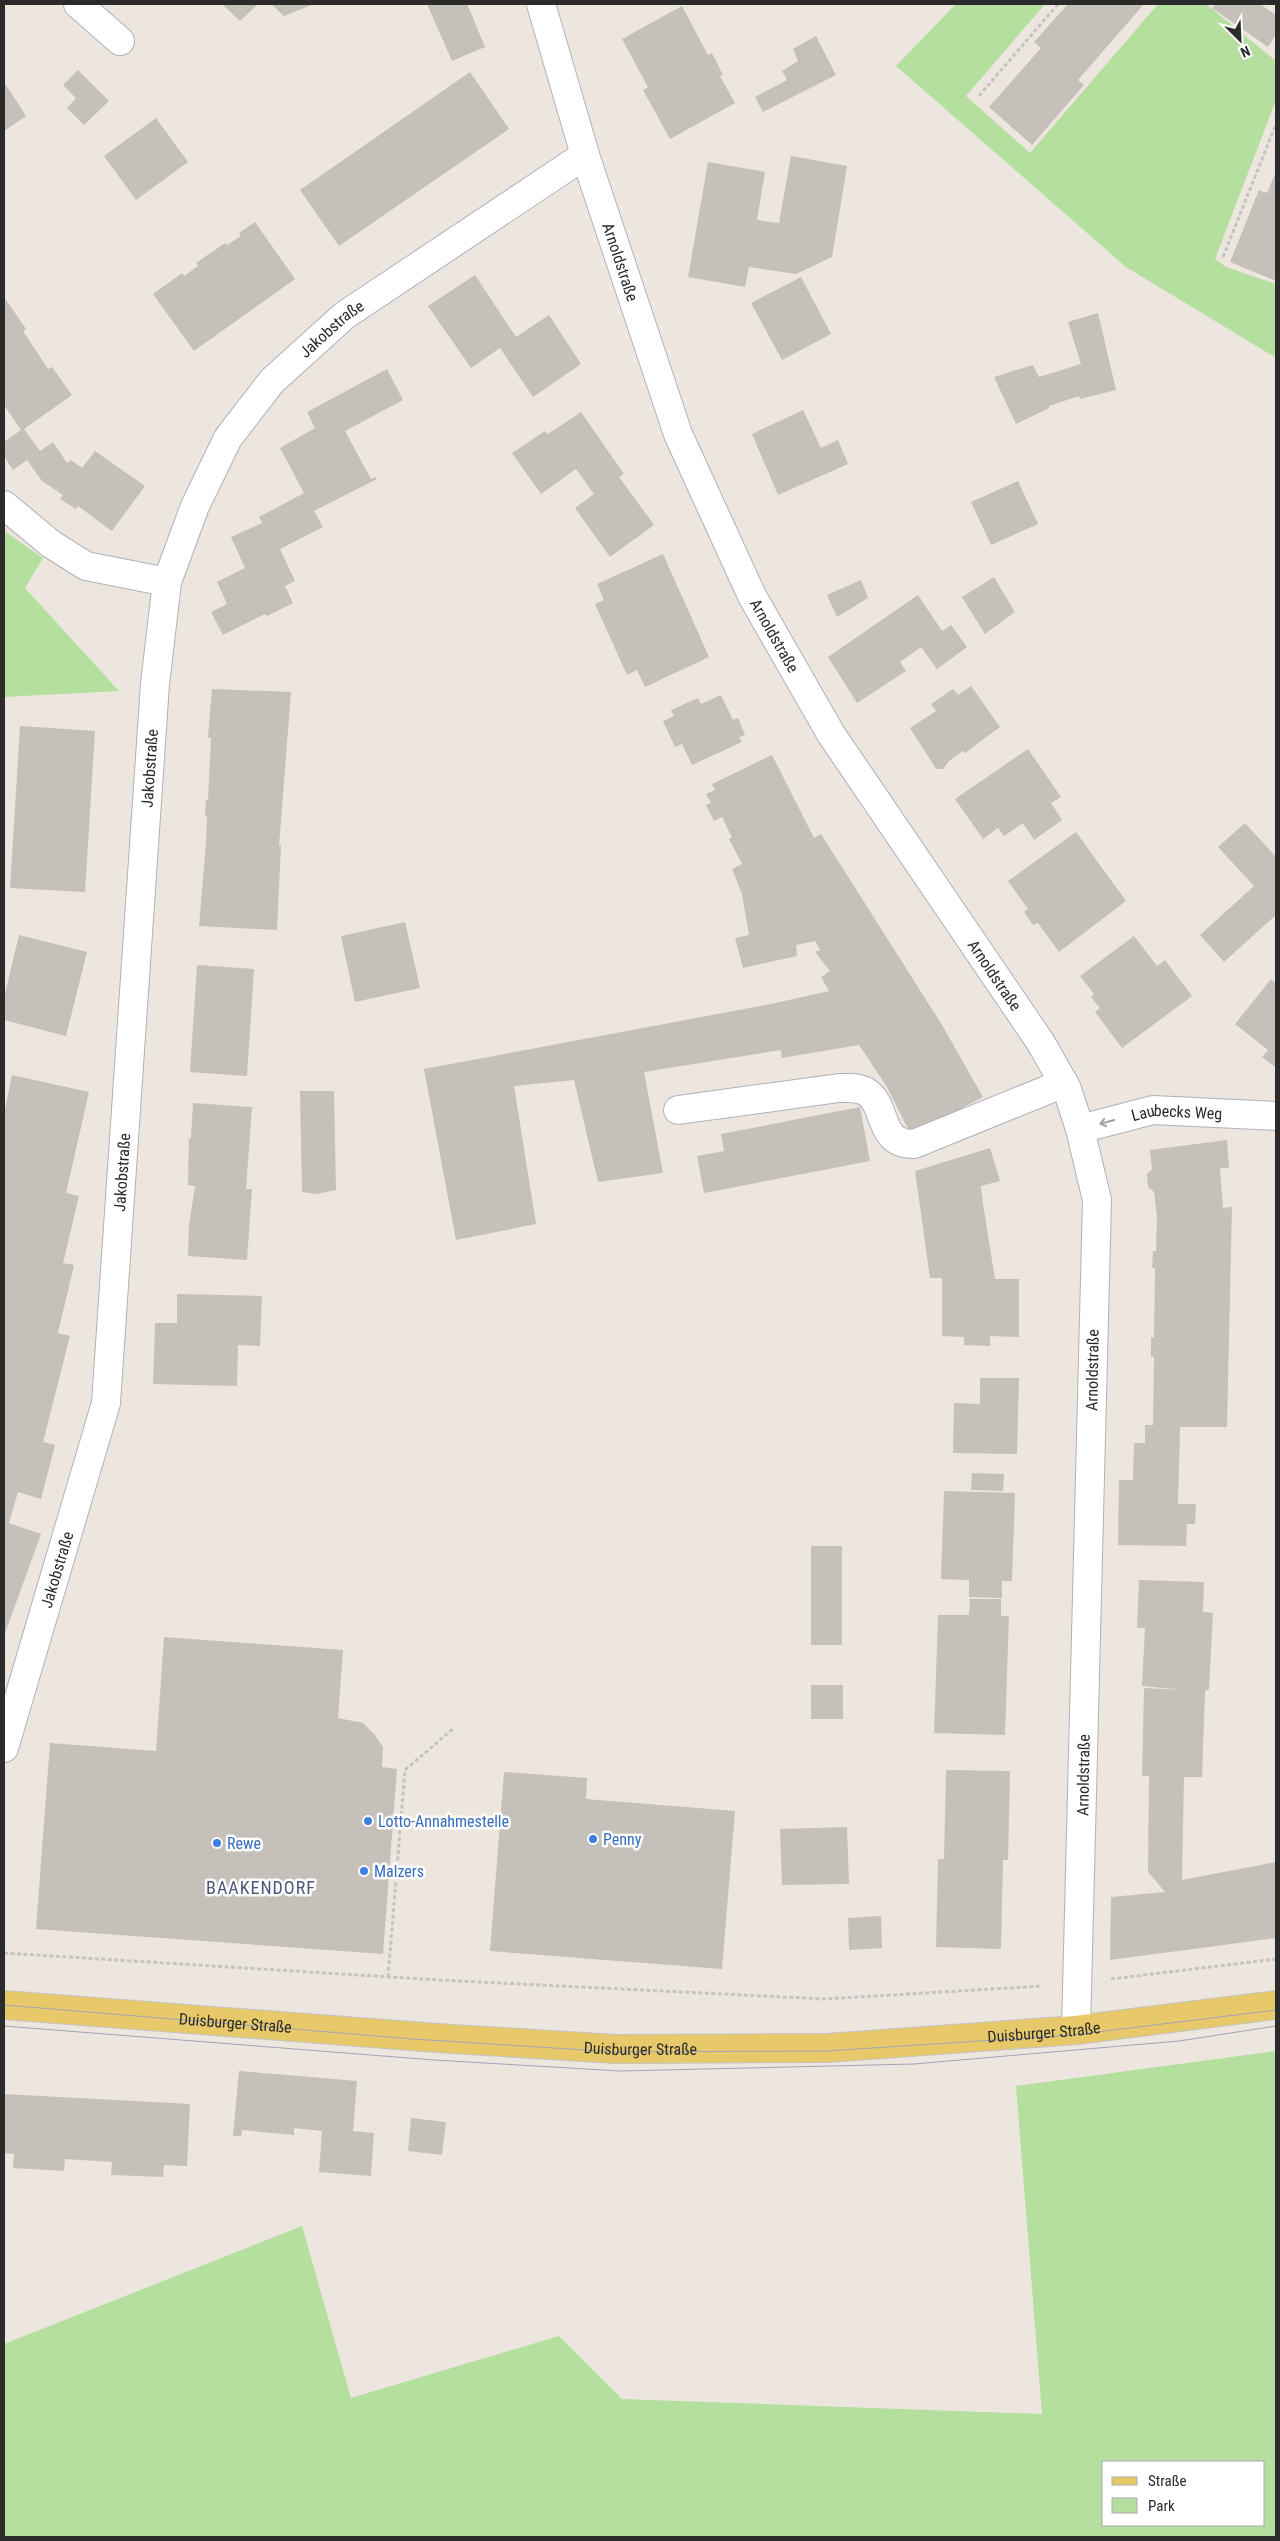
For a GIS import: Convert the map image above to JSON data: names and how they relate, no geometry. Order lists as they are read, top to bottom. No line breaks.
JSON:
{"streets":{"main road":["Duisburger Straße"],"street":["Arnoldstraße","Jakobstraße","Laubecks Weg"]},"crossings":[["Arnoldstraße","Jakobstraße"],["Arnoldstraße","Laubecks Weg"],["Arnoldstraße","Duisburger Straße"]],"one_way":["Laubecks Weg"],"districts":["BAAKENDORF"],"places":["Lotto-Annahmestelle","Penny","Rewe","Malzers"],"legend":["Straße","Park"],"north":"bottom right"}
